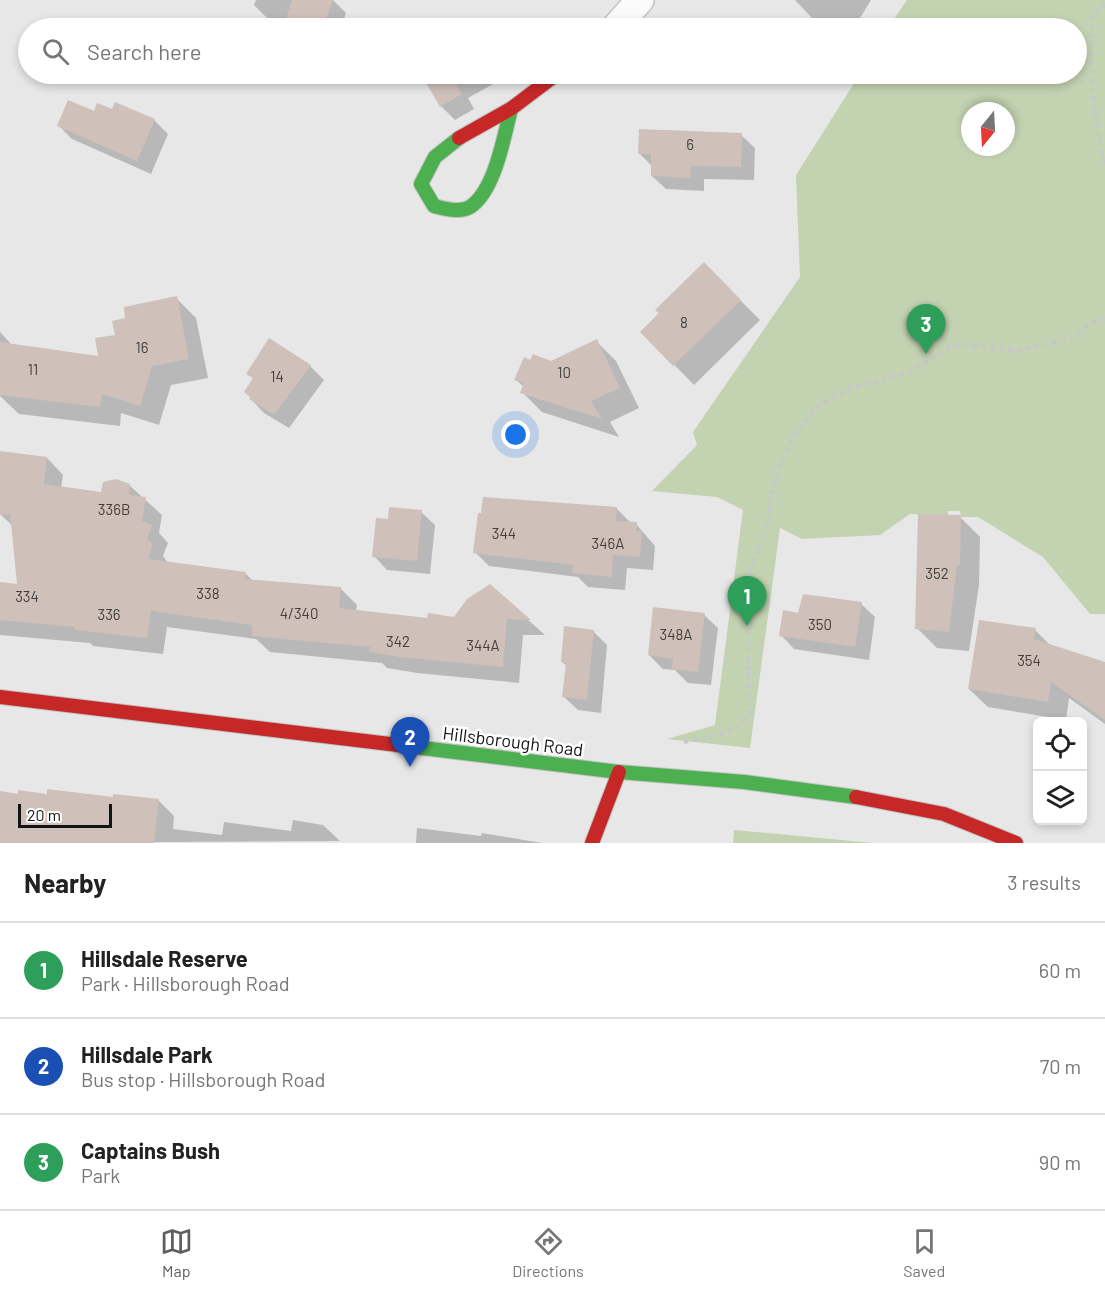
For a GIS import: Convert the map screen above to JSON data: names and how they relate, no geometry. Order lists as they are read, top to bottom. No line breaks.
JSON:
{"streets":{"main road":["Hillsborough Road"]},"house_numbers":["6","8","16","11","10","14","336B","344","346A","352","338","334","4/340","336","350","348A","342","344A","354"],"scale_bar":"20 m","north":"bottom","page":{"search":"Search here","pins":["3","1","2"],"scale":"20 m","heading":["Nearby","3 results"],"list":[{"mark":"1","name":"Hillsdale Reserve","note":"Park · Hillsborough Road","value":"60 m"},{"mark":"2","name":"Hillsdale Park","note":"Bus stop · Hillsborough Road","value":"70 m"},{"mark":"3","name":"Captains Bush","note":"Park","value":"90 m"}],"nav":["Map","Directions","Saved"]}}
